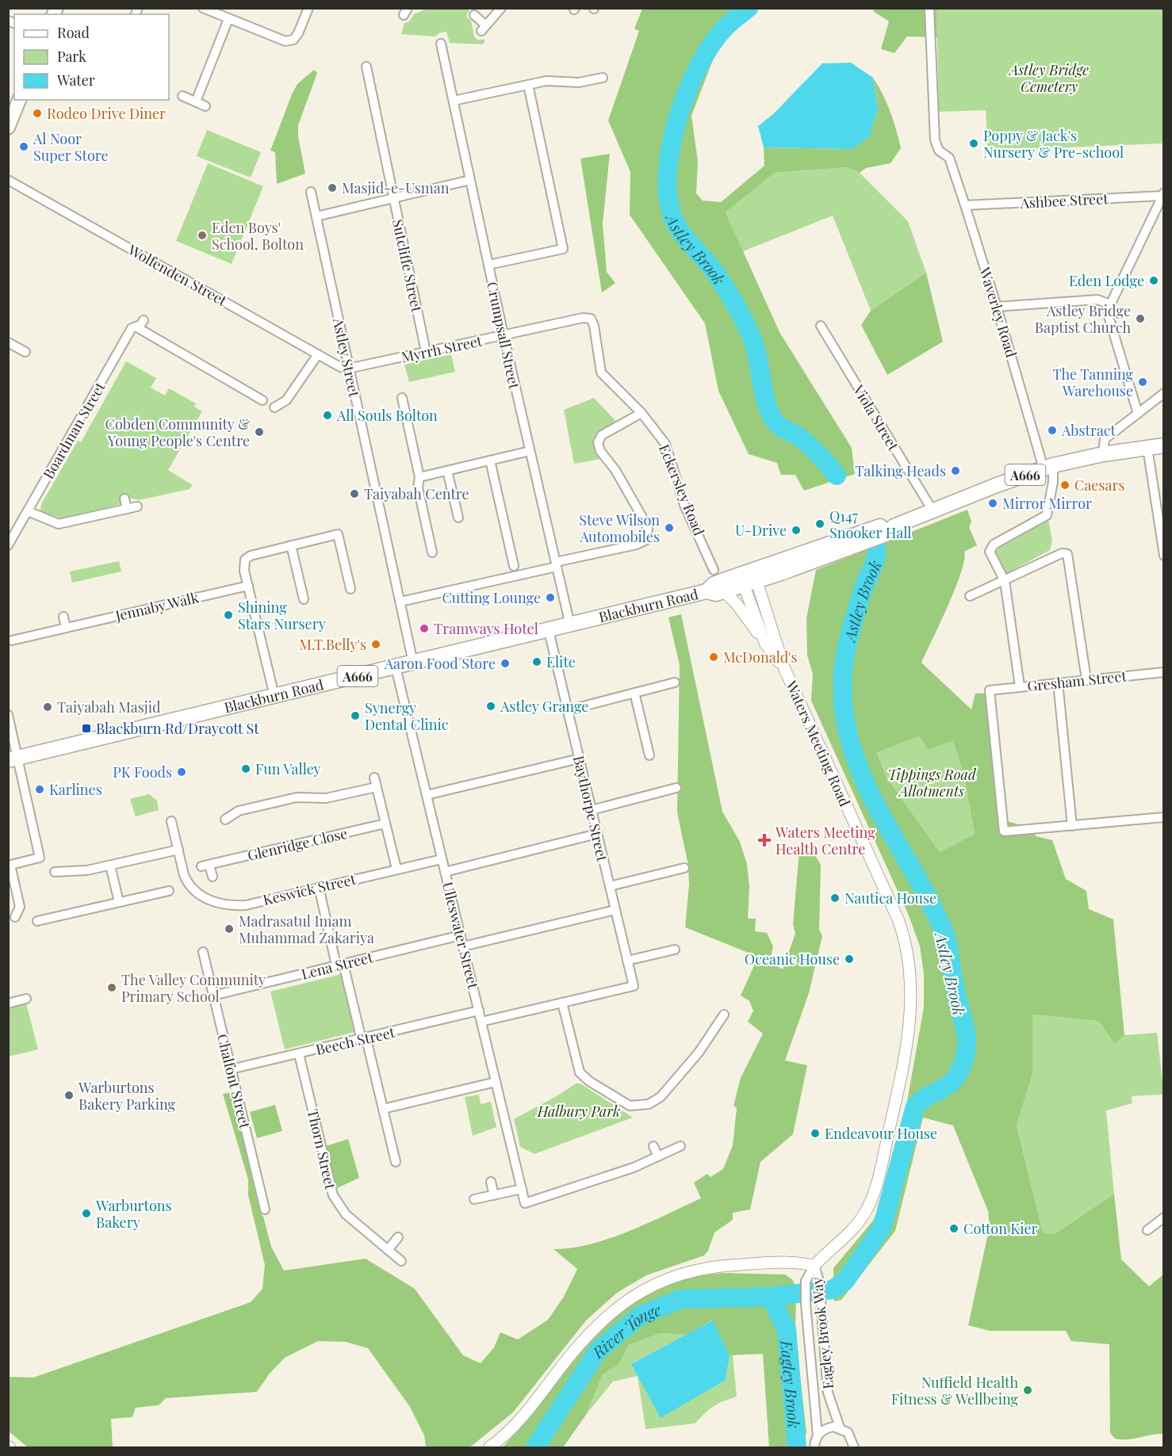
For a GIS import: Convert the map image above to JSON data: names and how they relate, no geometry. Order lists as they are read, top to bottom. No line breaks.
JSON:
{"streets":{"highway":["A666","Blackburn Road"],"street":["Ashbee Street","Sutcliffe Street","Wolfenden Street","Waverley Road","Crumpsall Street","Myrrh Street","Astley Street","Viola Street","Boardman Street","Eckersley Road","Jennaby Walk","Gresham Street","Waters Meeting Road","Baythorpe Street","Glenridge Close","Keswick Street","Ulleswater Street","Lena Street","Beech Street","Chalfont Street","Thorn Street","Eagley Brook Way"]},"crossings":[["Ashbee Street","Waverley Road"],["Sutcliffe Street","Myrrh Street"],["Wolfenden Street","Myrrh Street"],["Wolfenden Street","Astley Street"],["Waverley Road","Blackburn Road"],["Crumpsall Street","Myrrh Street"],["Crumpsall Street","Blackburn Road"],["Myrrh Street","Astley Street"],["Myrrh Street","Eckersley Road"],["Astley Street","Blackburn Road"],["Viola Street","Blackburn Road"],["Blackburn Road","Waters Meeting Road"],["Blackburn Road","Baythorpe Street"],["Blackburn Road","Ulleswater Street"],["Waters Meeting Road","Eagley Brook Way"],["Keswick Street","Ulleswater Street"],["Ulleswater Street","Lena Street"],["Ulleswater Street","Beech Street"],["Lena Street","Chalfont Street"],["Beech Street","Chalfont Street"],["Beech Street","Thorn Street"]],"water":["Astley Brook","River Tonge","Eagley Brook"],"parks":["Astley Bridge Cemetery","Tippings Road Allotments","Halbury Park"],"places":{"other":["Rodeo Drive Diner","Poppy & Jack's Nursery & Pre-school","Al Noor Super Store","Masjid-e-Usman","Eden Boys' School, Bolton","Eden Lodge","Astley Bridge Baptist Church","The Tanning Warehouse","All Souls Bolton","Abstract","Cobden Community & Young People's Centre","Talking Heads","Caesars","Taiyabah Centre","Mirror Mirror","Q147 Snooker Hall","Steve Wilson Automobiles","U-Drive","Cutting Lounge","Shining Stars Nursery","Tramways Hotel","M.T.Belly's","McDonald's","Elite","Aaron Food Store","Astley Grange","Taiyabah Masjid","Synergy Dental Clinic","Fun Valley","PK Foods","Karlines","Nautica House","Madrasatul Imam Muhammad Zakariya","Oceanic House","The Valley Community Primary School","Warburtons Bakery Parking","Endeavour House","Warburtons Bakery","Cotton Kier","Nuffield Health Fitness & Wellbeing"],"transit":["Blackburn Rd/Draycott St"],"health":["Waters Meeting Health Centre"]},"legend":["Road","Park","Water"]}
